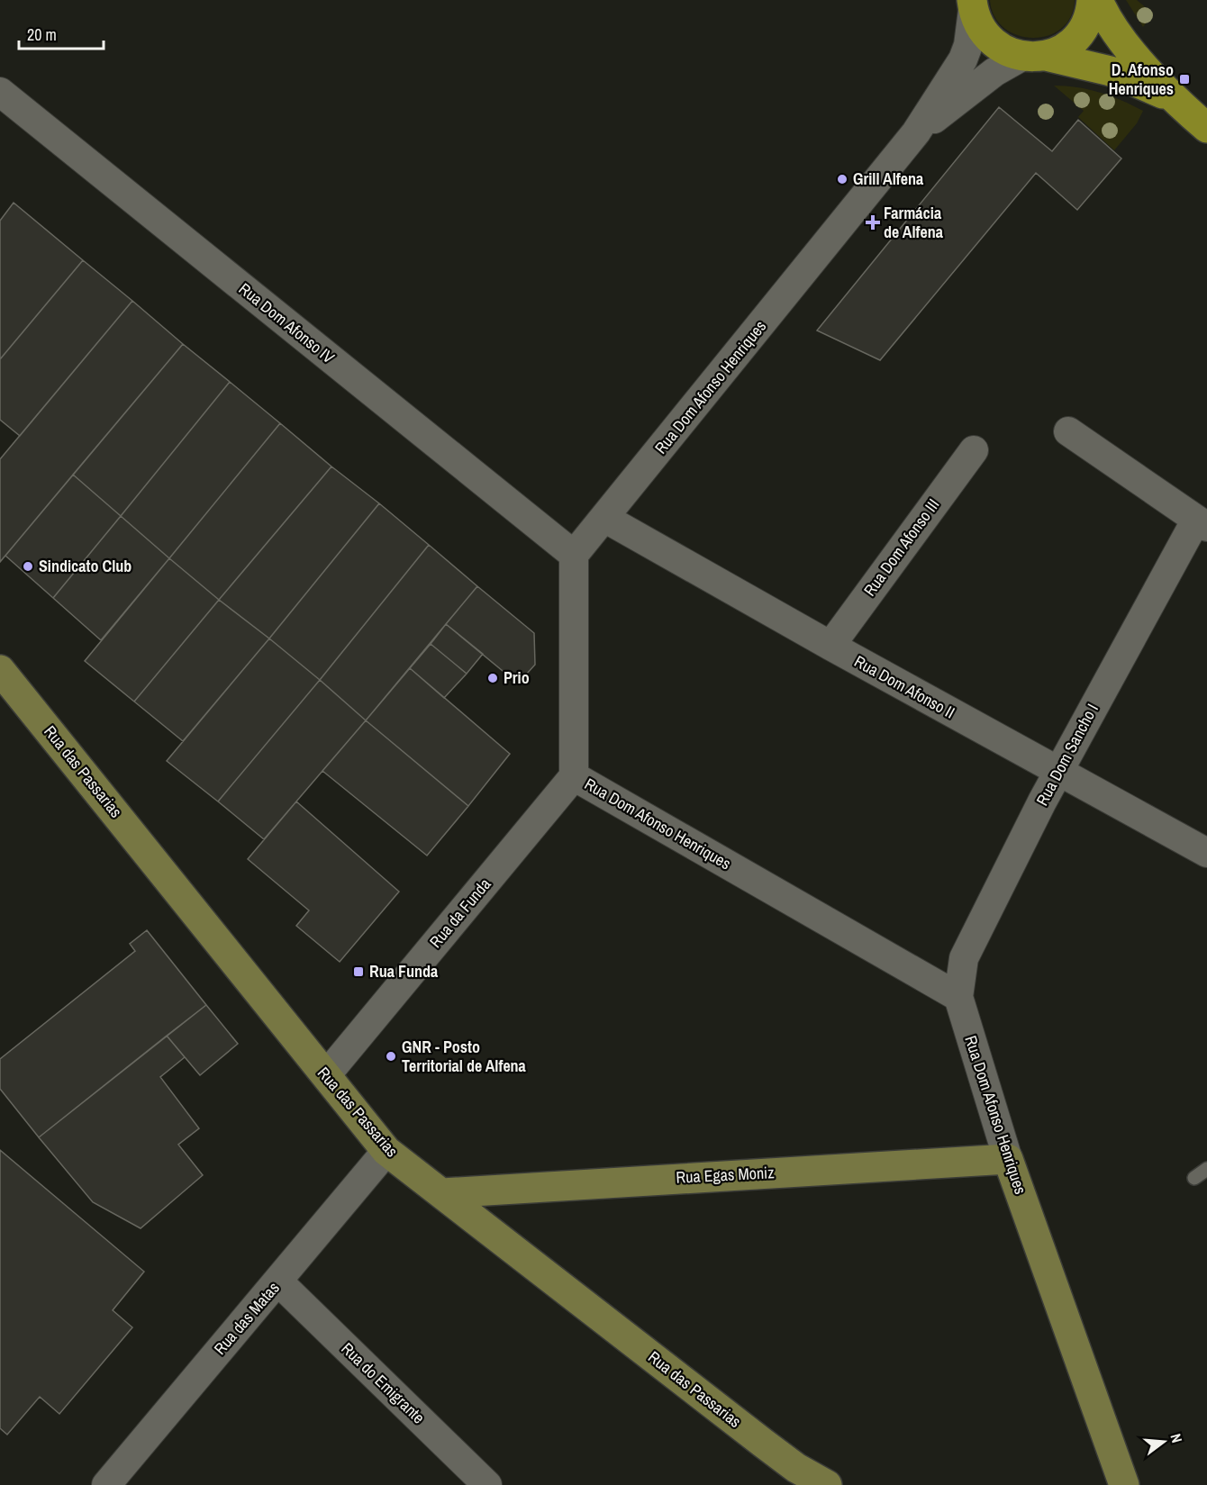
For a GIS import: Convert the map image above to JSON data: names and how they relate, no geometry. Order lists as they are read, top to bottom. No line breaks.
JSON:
{"streets":{"street":["Rua Dom Afonso IV","Rua Dom Afonso Henriques","Rua Dom Afonso III","Rua Dom Afonso II","Rua Dom Sancho I","Rua das Passarias","Rua da Funda","Rua Egas Moniz","Rua das Matas","Rua do Emigrante"]},"crossings":[["Rua Dom Afonso IV","Rua Dom Afonso Henriques"],["Rua Dom Afonso Henriques","Rua Dom Afonso II"],["Rua Dom Afonso Henriques","Rua Dom Sancho I"],["Rua Dom Afonso Henriques","Rua da Funda"],["Rua Dom Afonso Henriques","Rua Egas Moniz"],["Rua Dom Afonso III","Rua Dom Afonso II"],["Rua Dom Afonso II","Rua Dom Sancho I"],["Rua das Passarias","Rua da Funda"],["Rua das Passarias","Rua Egas Moniz"],["Rua das Passarias","Rua das Matas"],["Rua das Matas","Rua do Emigrante"]],"places":{"transit":["D. Afonso Henriques","Rua Funda"],"other":["Grill Alfena","Sindicato Club","Prio","GNR - Posto Territorial de Alfena"],"health":["Farmácia de Alfena"]},"scale_bar":"20 m","north":"right"}
